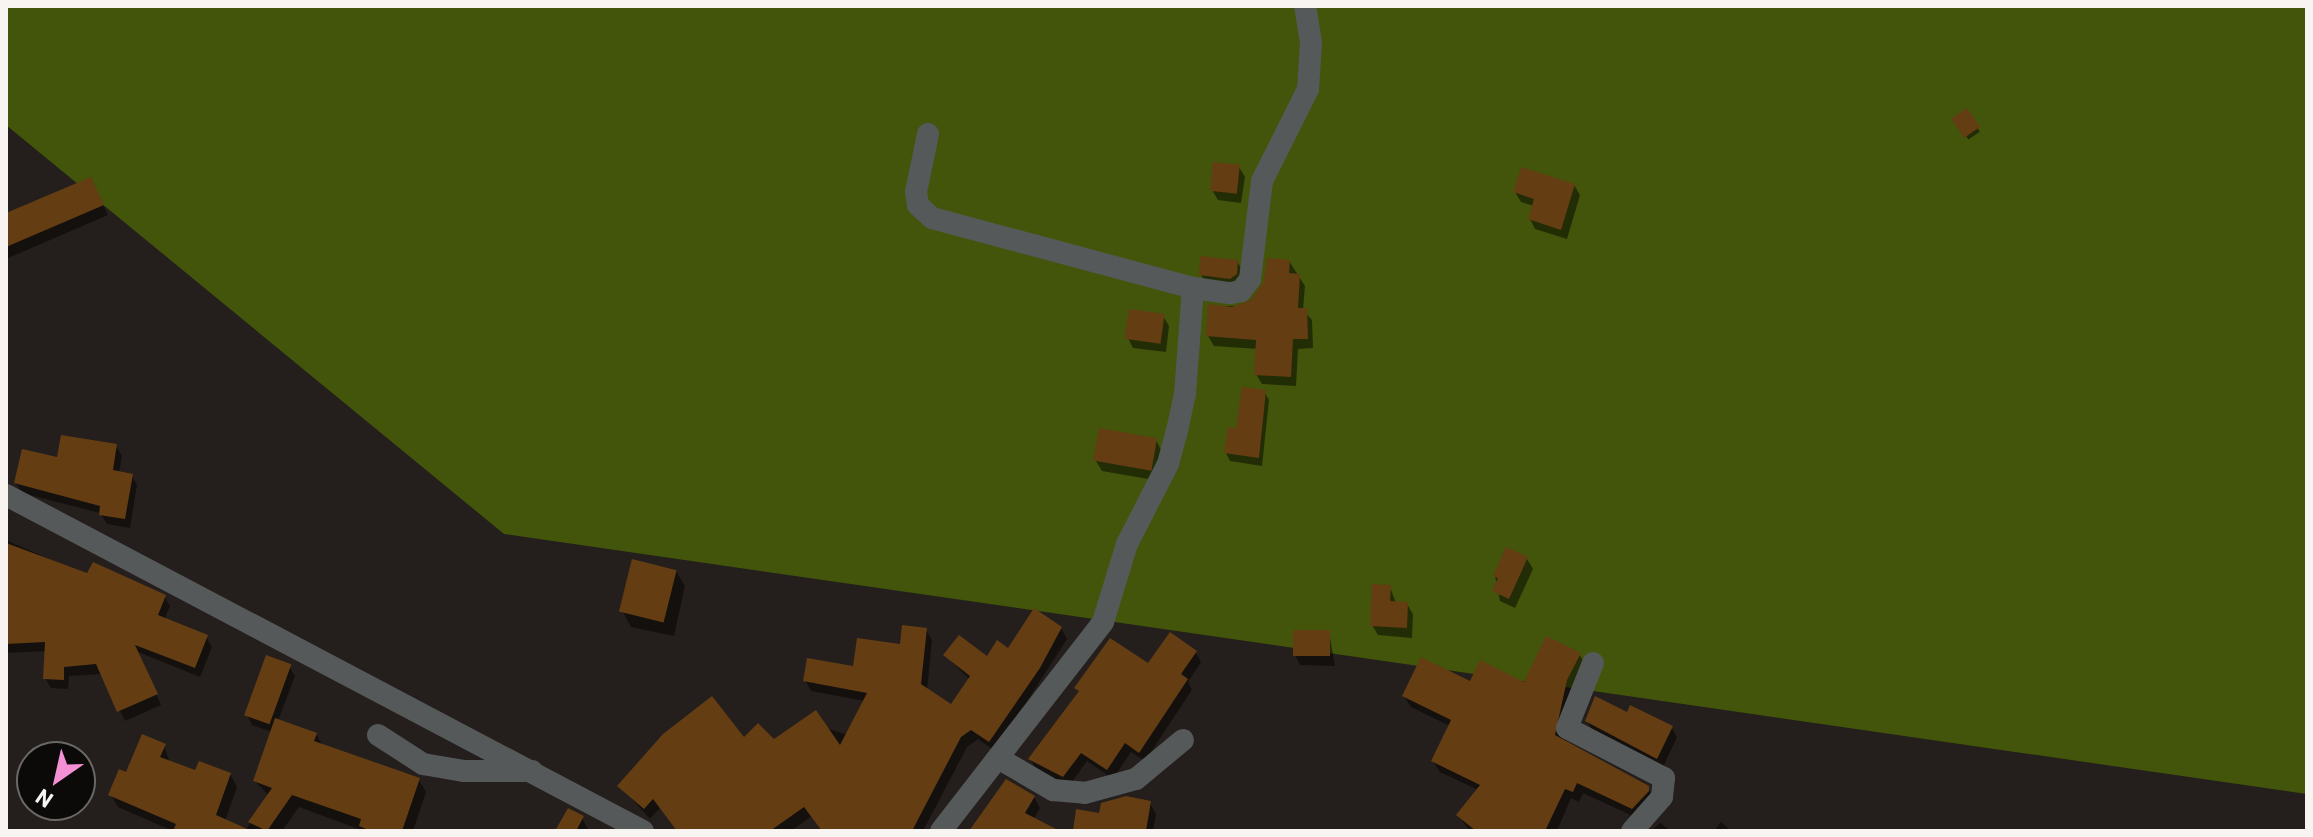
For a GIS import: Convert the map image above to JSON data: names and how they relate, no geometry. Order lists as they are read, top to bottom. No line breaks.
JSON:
{"north":"bottom left"}
